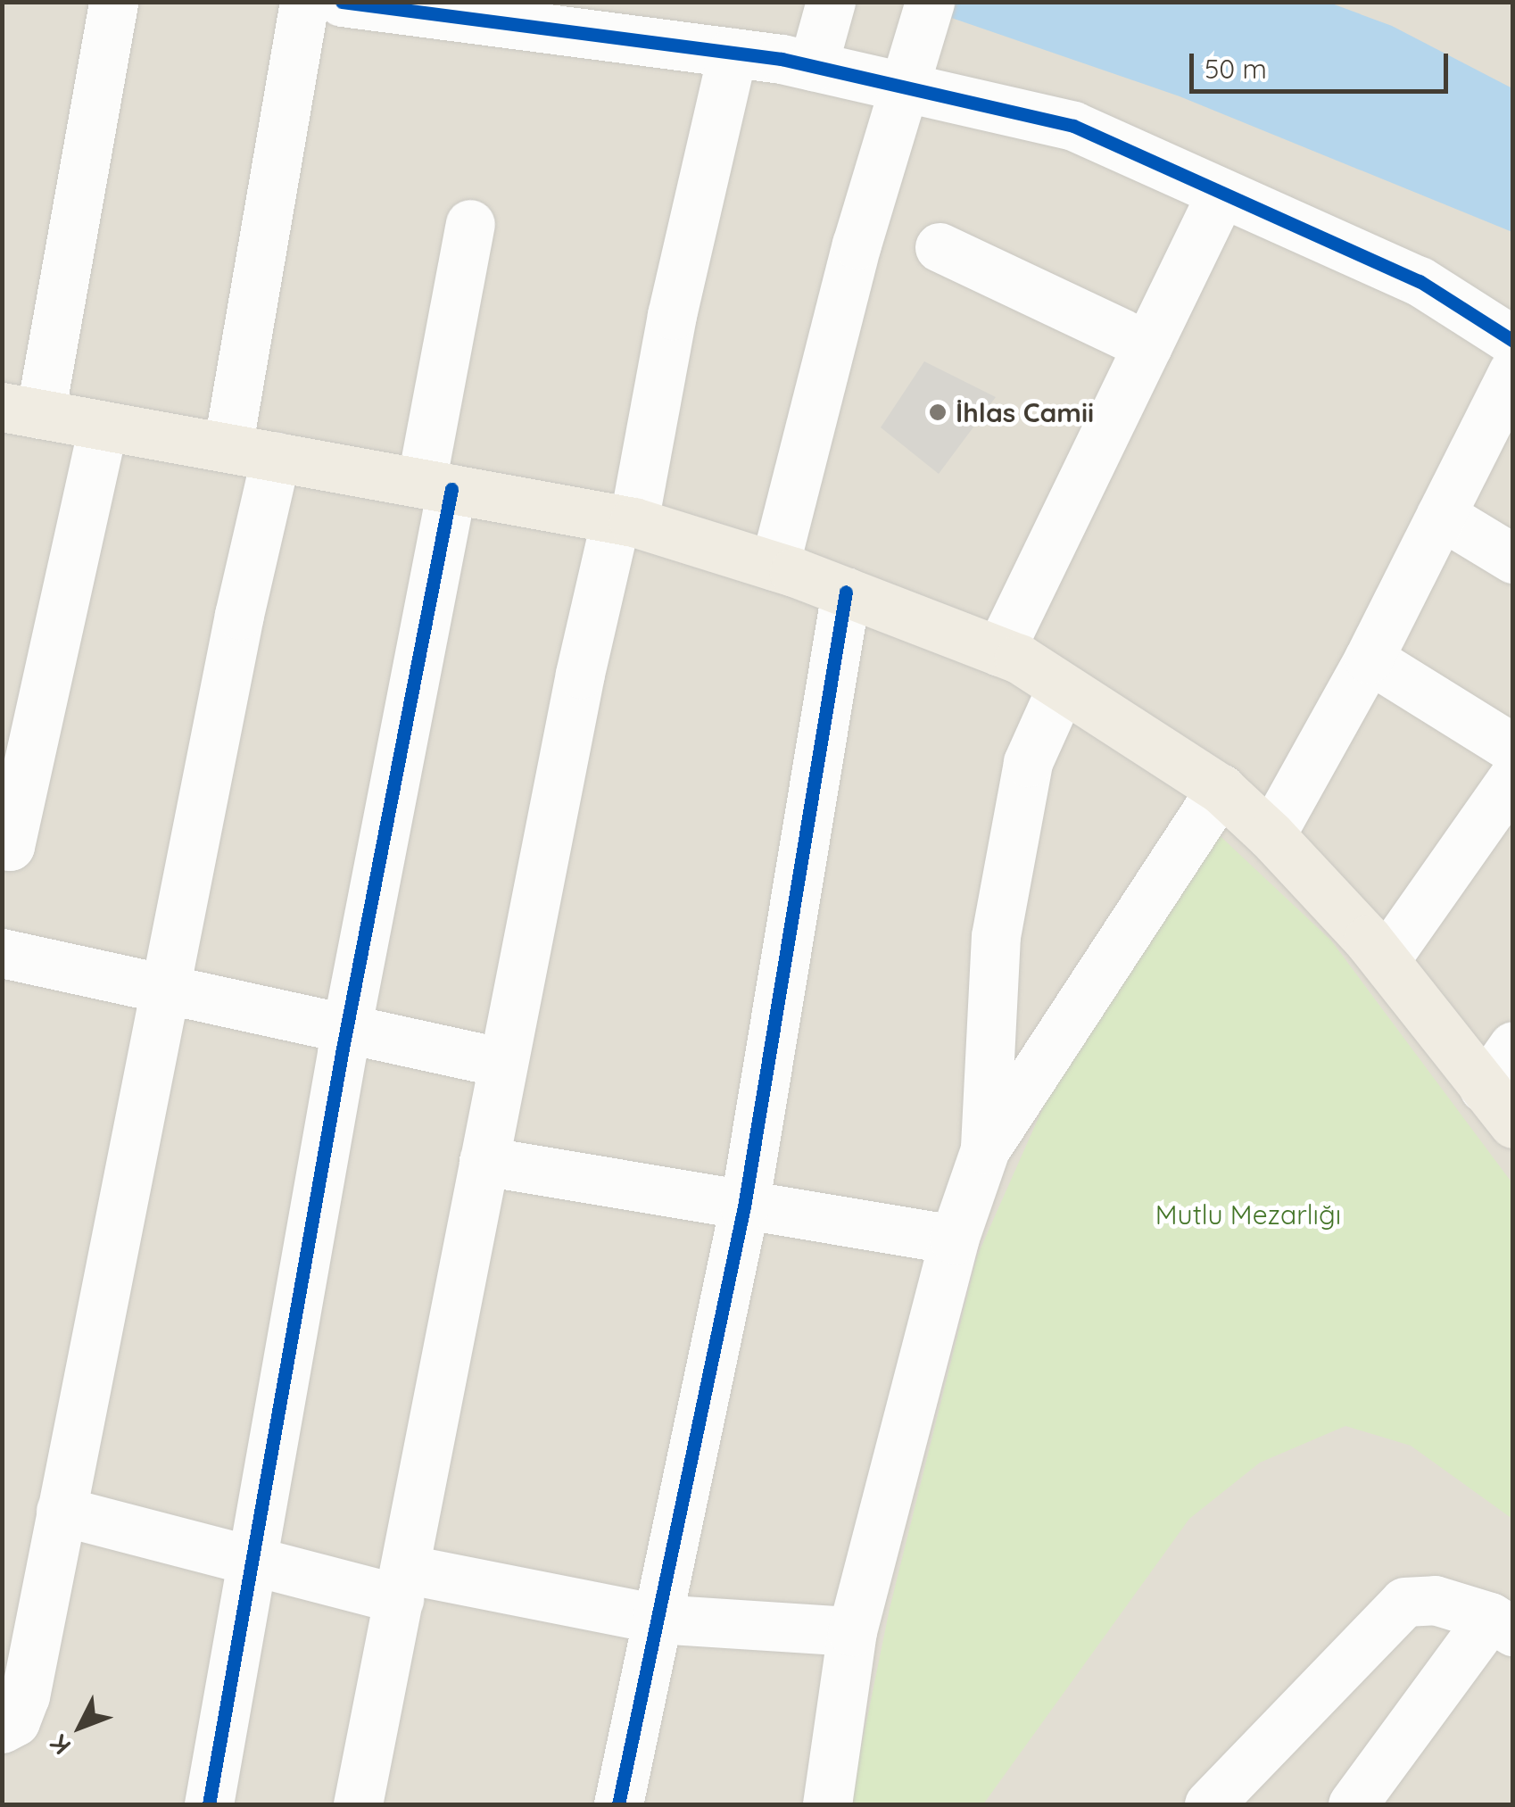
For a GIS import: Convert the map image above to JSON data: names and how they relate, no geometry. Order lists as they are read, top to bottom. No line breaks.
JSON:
{"parks":["Mutlu Mezarlığı"],"places":["İhlas Camii"],"scale_bar":"50 m","north":"bottom left"}
